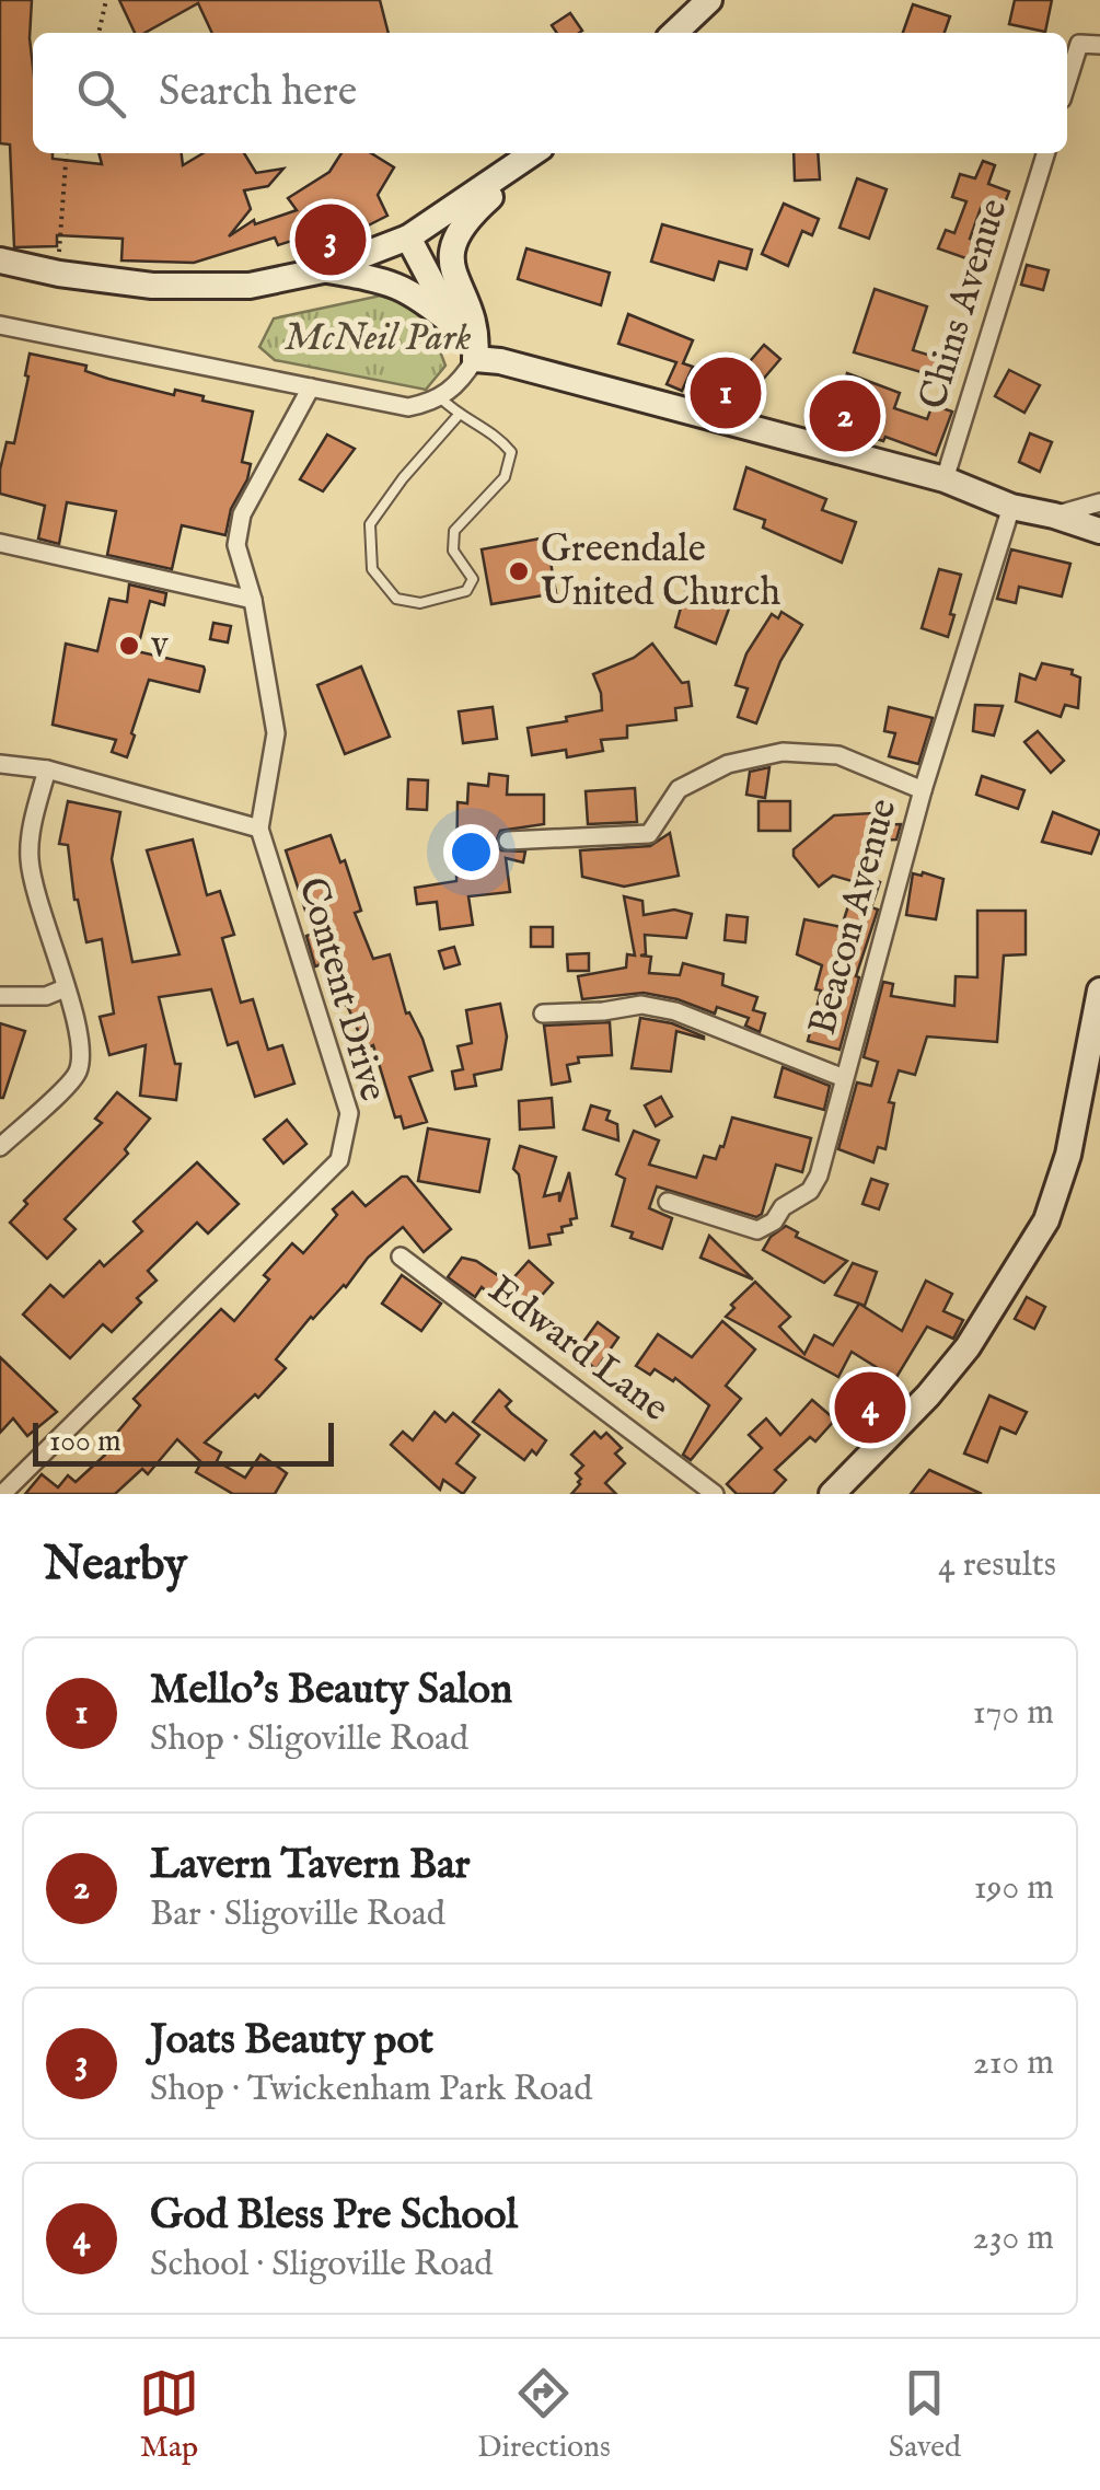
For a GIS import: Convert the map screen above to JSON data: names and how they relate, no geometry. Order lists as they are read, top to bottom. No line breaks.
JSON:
{"streets":{"street":["Chins Avenue","Beacon Avenue","Content Drive","Edward Lane"]},"parks":["McNeil Park"],"places":["Greendale United Church","v"],"scale_bar":"100 m","page":{"search":"Search here","pins":["3","1","2","4"],"scale":"100 m","heading":["Nearby","4 results"],"list":[{"mark":"1","name":"Mello's Beauty Salon","note":"Shop · Sligoville Road","value":"170 m"},{"mark":"2","name":"Lavern Tavern Bar","note":"Bar · Sligoville Road","value":"190 m"},{"mark":"3","name":"Joats Beauty pot","note":"Shop · Twickenham Park Road","value":"210 m"},{"mark":"4","name":"God Bless Pre School","note":"School · Sligoville Road","value":"230 m"}],"nav":["Map","Directions","Saved"]}}
